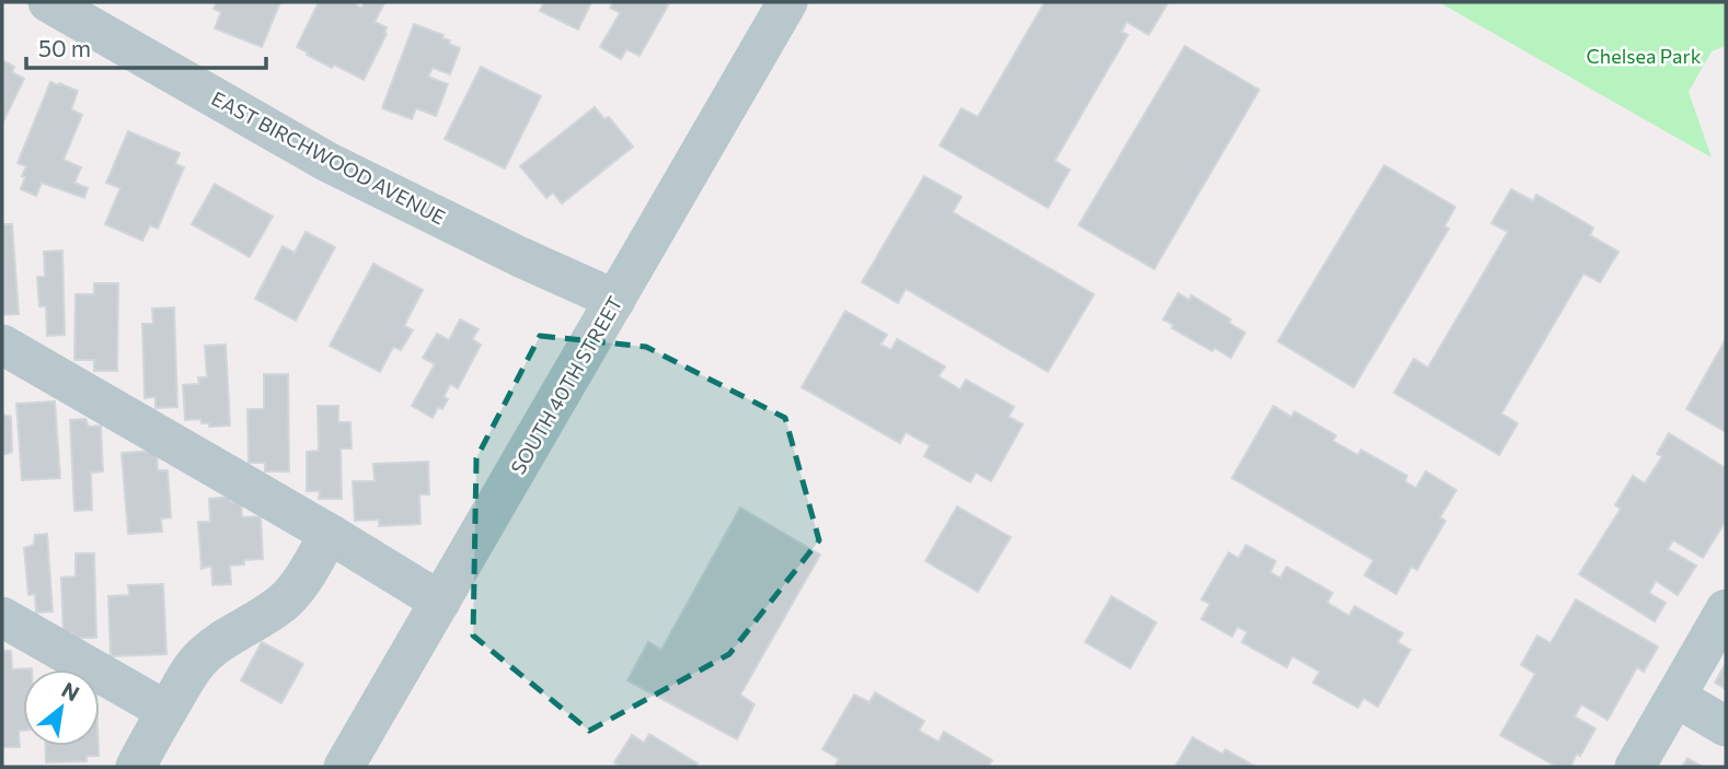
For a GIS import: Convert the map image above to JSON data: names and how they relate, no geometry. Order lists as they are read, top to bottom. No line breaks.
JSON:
{"streets":{"street":["EAST BIRCHWOOD AVENUE","SOUTH 40TH STREET"]},"crossings":[["EAST BIRCHWOOD AVENUE","SOUTH 40TH STREET"]],"parks":["Chelsea Park"],"scale_bar":"50 m","north":"top right"}
